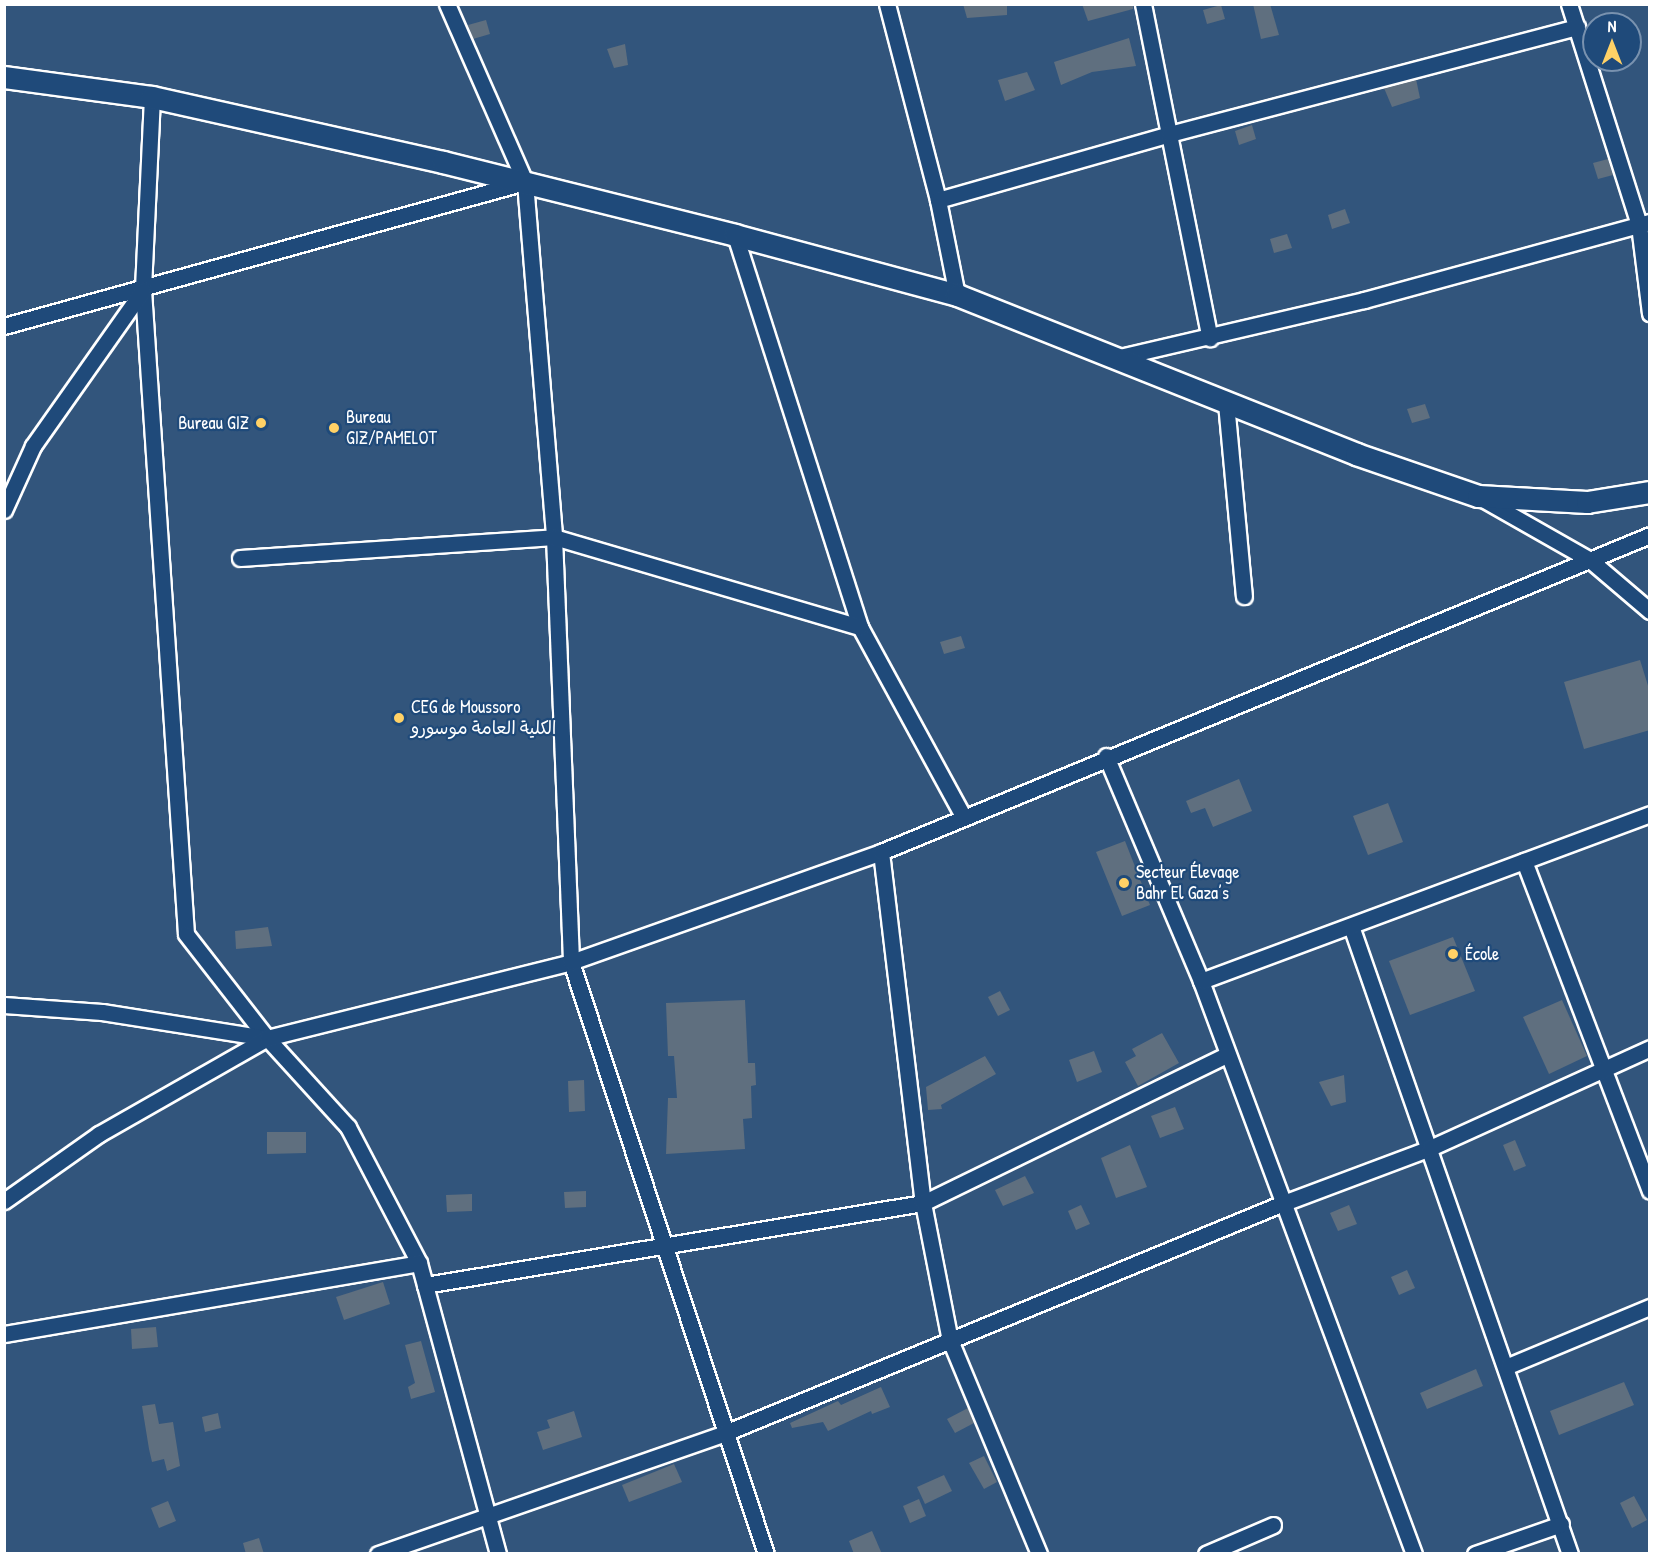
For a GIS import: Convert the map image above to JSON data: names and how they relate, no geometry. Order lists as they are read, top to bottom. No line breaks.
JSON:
{"places":["Bureau GIZ","Bureau GIZ/PAMELOT","CEG de Moussoro الكلية العامة موسورو","Secteur Élevage Bahr El Gaza’s","École"],"north":"top"}
